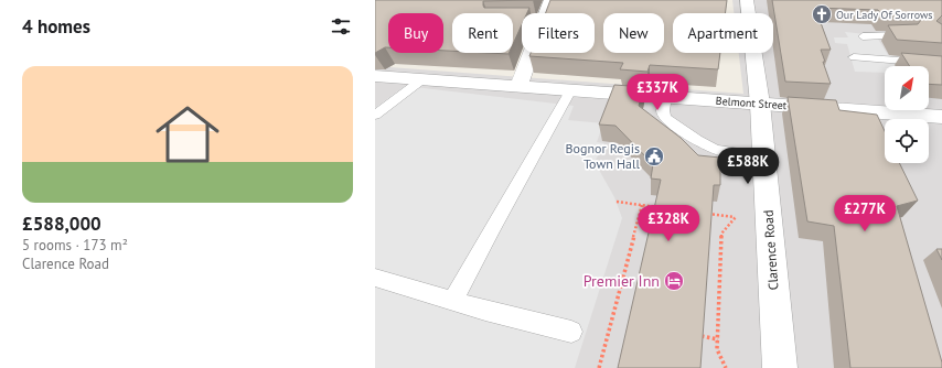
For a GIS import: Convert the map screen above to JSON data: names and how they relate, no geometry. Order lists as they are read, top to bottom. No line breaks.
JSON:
{"streets":{"street":["Belmont Street","Clarence Road"]},"crossings":[["Belmont Street","Clarence Road"]],"places":{"church":["Our Lady Of Sorrows"],"public building":["Bognor Regis Town Hall"],"hotel":["Premier Inn"]},"north":"top right","page":{"heading":"4 homes","chip":["Buy","Rent","Filters","New","Apartment"],"list":[{"name":"£588,000","note":"5 rooms · 173 m² · Clarence Road"}],"price":["£337K","£588K","£277K","£328K"]}}
